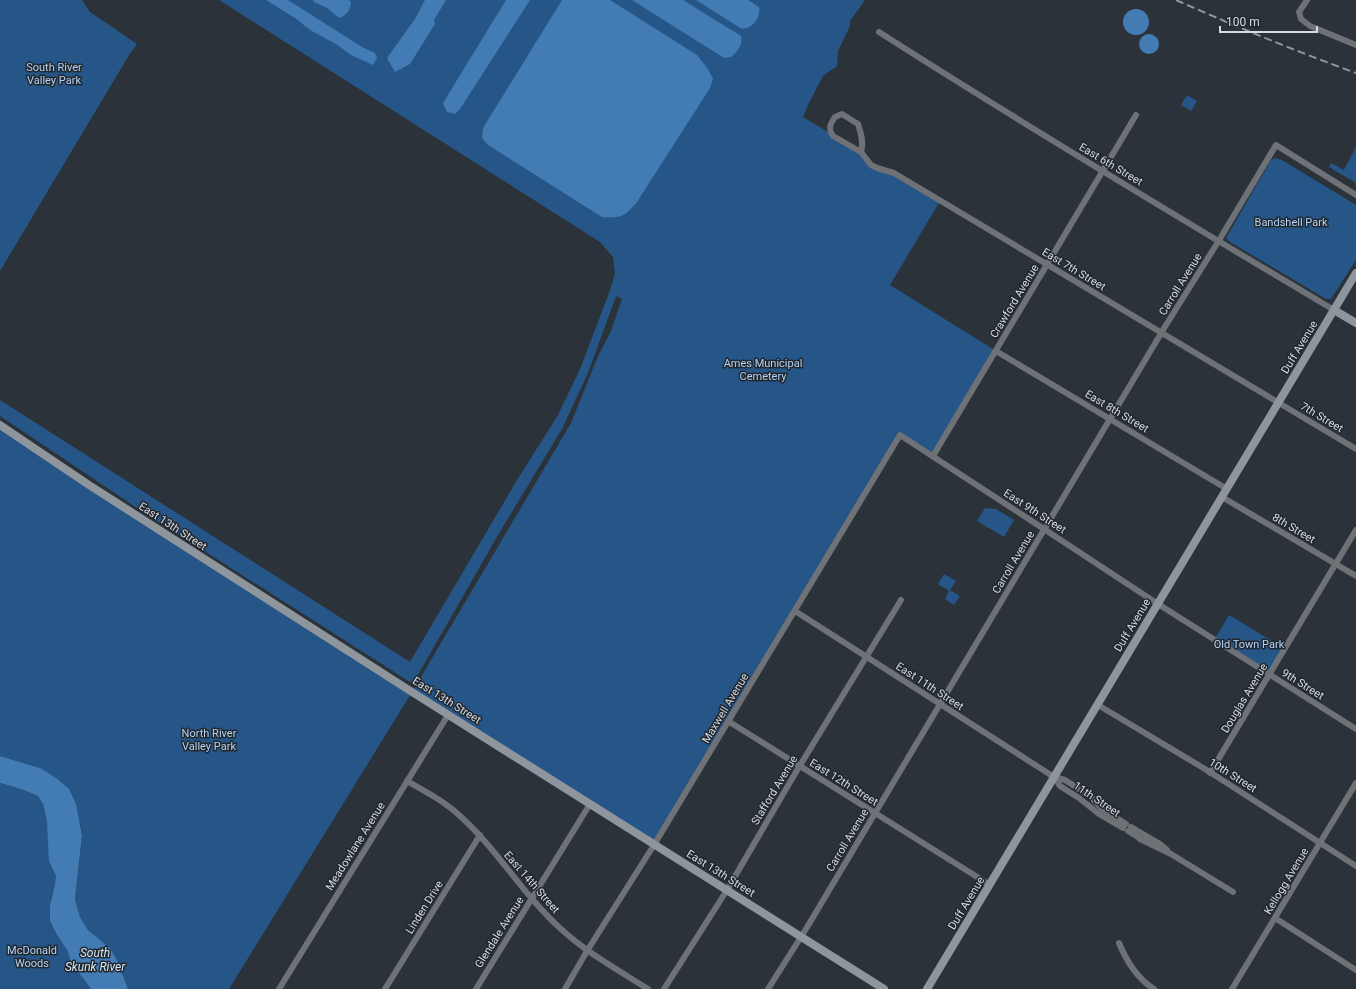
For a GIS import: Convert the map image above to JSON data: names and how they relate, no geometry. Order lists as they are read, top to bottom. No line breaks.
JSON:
{"streets":{"main road":["Duff Avenue","East 13th Street"],"street":["East 6th Street","East 7th Street","Carroll Avenue","Crawford Avenue","East 8th Street","7th Street","East 9th Street","8th Street","9th Street","East 11th Street","Douglas Avenue","Maxwell Avenue","10th Street","East 12th Street","Stafford Avenue","11th Street","Meadowlane Avenue","Kellogg Avenue","East 14th Street","Linden Drive","Glendale Avenue"]},"crossings":[["East 6th Street","Carroll Avenue"],["East 6th Street","Crawford Avenue"],["East 6th Street","Duff Avenue"],["East 7th Street","Carroll Avenue"],["East 7th Street","Crawford Avenue"],["East 7th Street","Duff Avenue"],["East 7th Street","7th Street"],["Carroll Avenue","East 8th Street"],["Carroll Avenue","East 9th Street"],["Carroll Avenue","East 13th Street"],["Carroll Avenue","East 11th Street"],["Carroll Avenue","East 12th Street"],["Crawford Avenue","East 8th Street"],["Crawford Avenue","East 9th Street"],["Duff Avenue","East 8th Street"],["Duff Avenue","7th Street"],["Duff Avenue","East 9th Street"],["Duff Avenue","8th Street"],["Duff Avenue","9th Street"],["Duff Avenue","East 11th Street"],["Duff Avenue","10th Street"],["Duff Avenue","East 12th Street"],["Duff Avenue","11th Street"],["East 9th Street","9th Street"],["East 9th Street","Maxwell Avenue"],["East 13th Street","Maxwell Avenue"],["East 13th Street","Stafford Avenue"],["East 13th Street","Meadowlane Avenue"],["East 13th Street","Glendale Avenue"],["8th Street","Douglas Avenue"],["9th Street","Douglas Avenue"],["East 11th Street","Maxwell Avenue"],["East 11th Street","Stafford Avenue"],["East 11th Street","11th Street"],["Douglas Avenue","10th Street"],["Maxwell Avenue","East 12th Street"],["Maxwell Avenue","East 14th Street"],["10th Street","Kellogg Avenue"],["East 12th Street","Stafford Avenue"],["Meadowlane Avenue","East 14th Street"],["East 14th Street","Linden Drive"],["East 14th Street","Glendale Avenue"]],"water":["South Skunk River"],"parks":["South River Valley Park","Bandshell Park","Ames Municipal Cemetery","Old Town Park","North River Valley Park","McDonald Woods"],"scale_bar":"100 m"}
